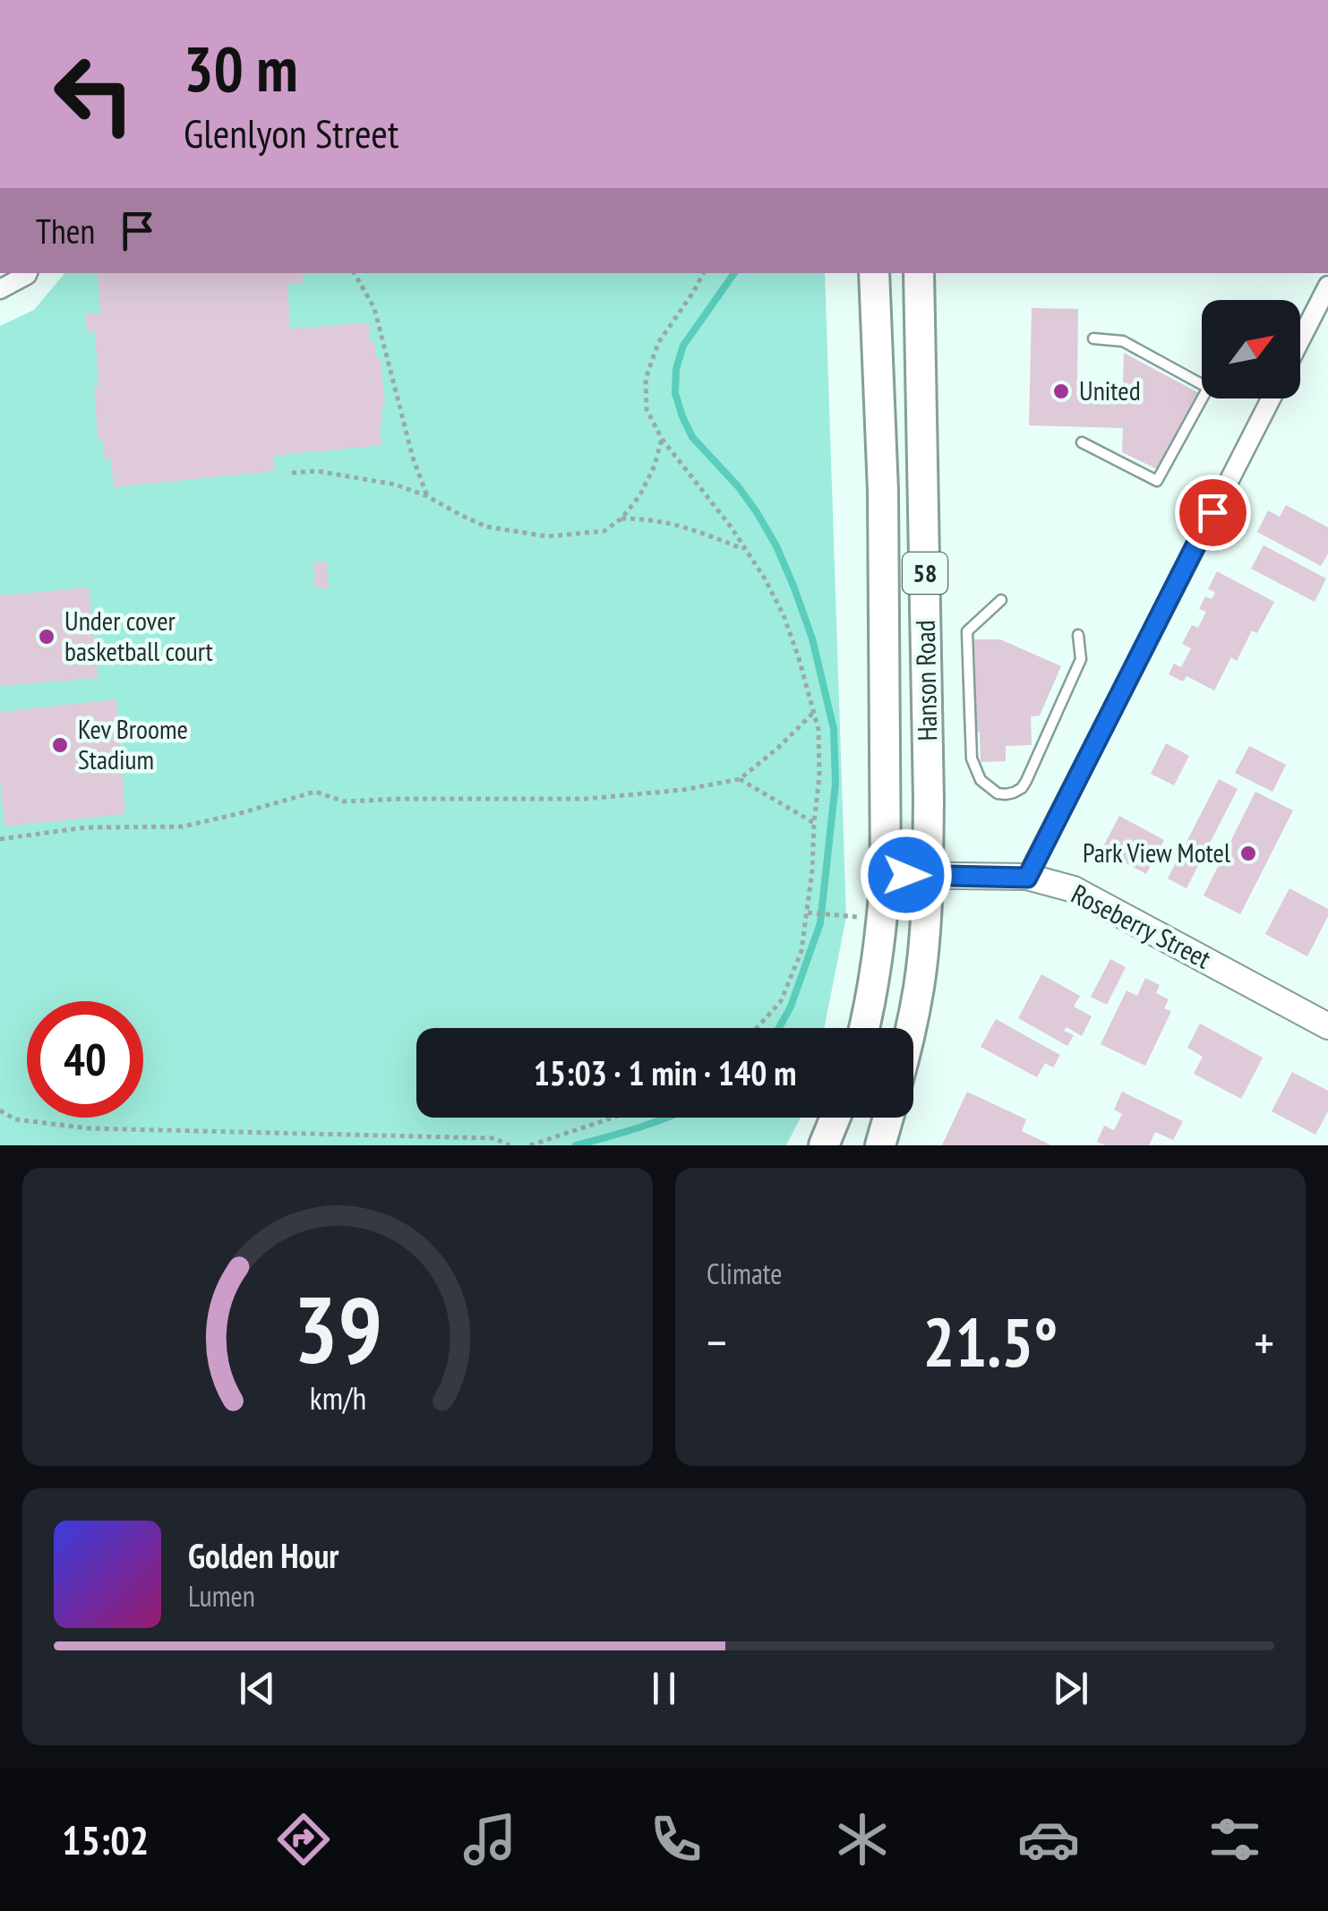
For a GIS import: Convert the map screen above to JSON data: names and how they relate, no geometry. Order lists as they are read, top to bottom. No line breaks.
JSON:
{"streets":{"main road":["58","Hanson Road"],"street":["Roseberry Street"]},"crossings":[["58","Hanson Road"],["58","Roseberry Street"],["Hanson Road","Roseberry Street"]],"places":["United","Under cover basketball court","Kev Broome Stadium","Park View Motel"],"north":"top right","page":{"turn":["30 m","Glenlyon Street"],"then":"Then","limit":"40","trip":"15:03 · 1 min · 140 m","tile":"Climate","heat":["−","21.5°","+"],"song":["Golden Hour","Lumen"],"tabs":"15:02","gauge":["39","km/h"]}}
